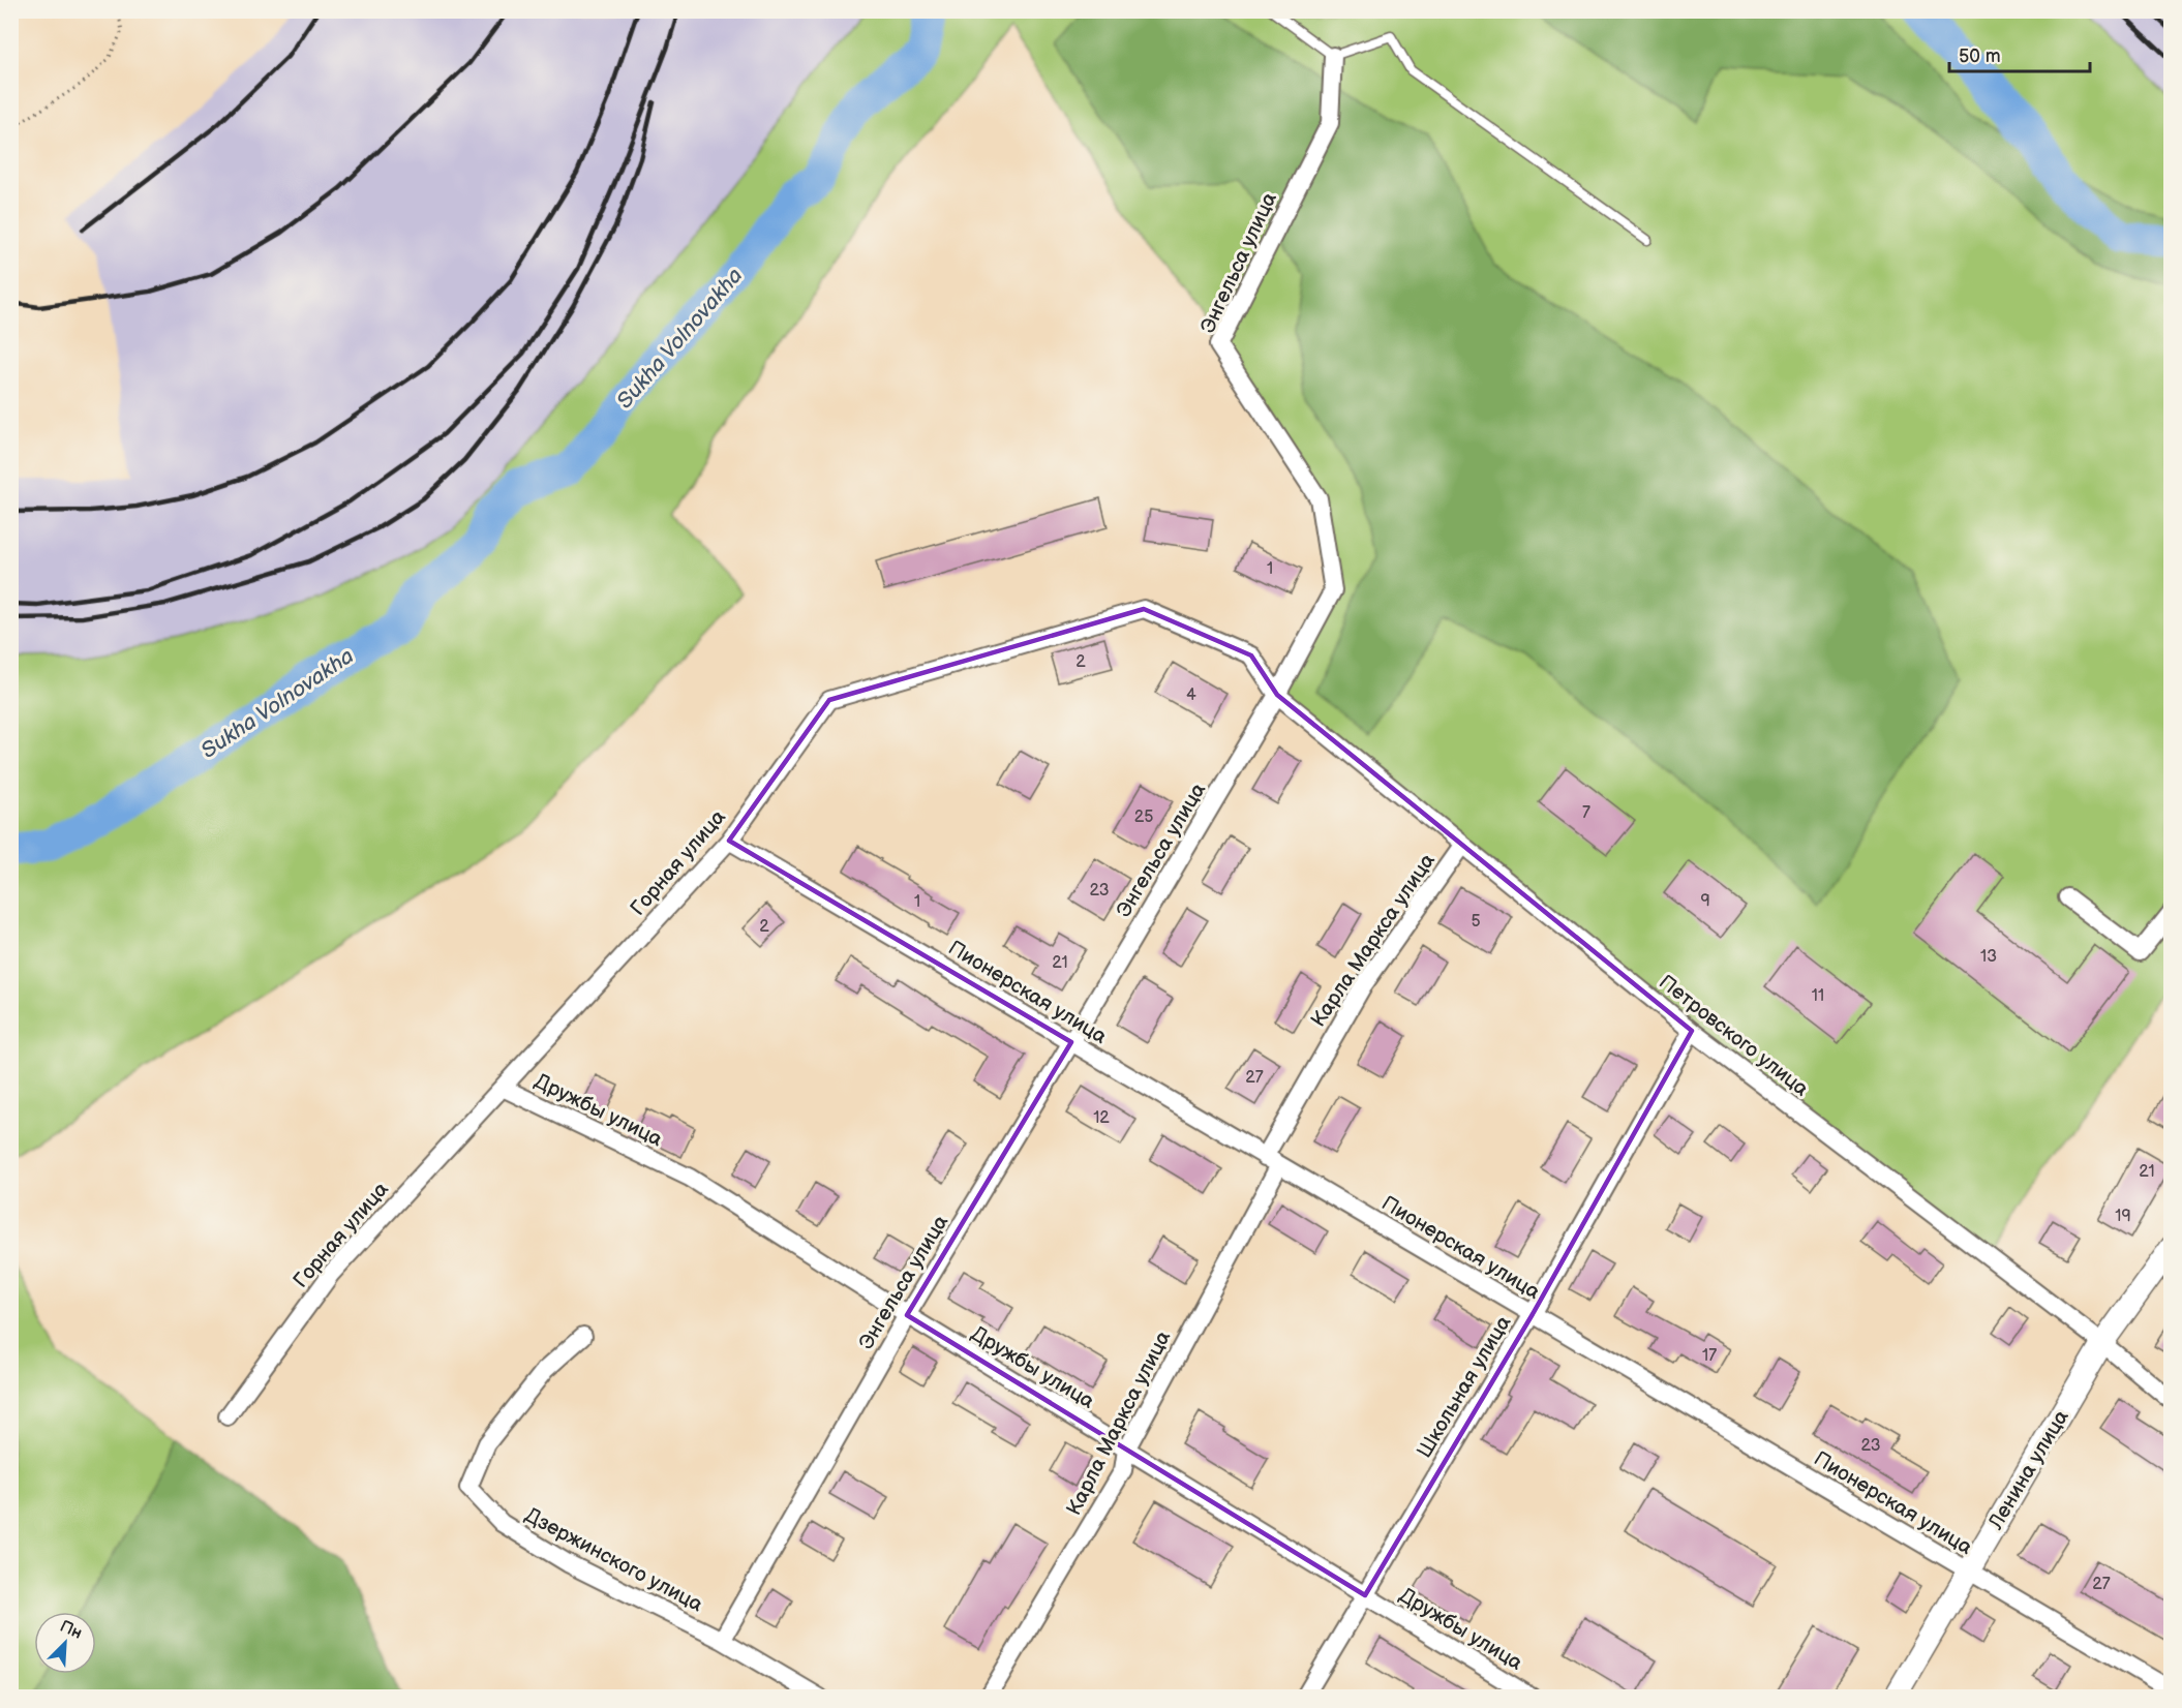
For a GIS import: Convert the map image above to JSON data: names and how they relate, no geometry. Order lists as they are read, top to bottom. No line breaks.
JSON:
{"streets":{"street":["Энгельса улица","Горная улица","Карла Маркса улица","Пионерская улица","Петровского улица","Дружбы улица","Школьная улица","Ленина улица","Дзержинского улица"]},"crossings":[["Энгельса улица","Горная улица"],["Энгельса улица","Пионерская улица"],["Энгельса улица","Петровского улица"],["Энгельса улица","Дружбы улица"],["Энгельса улица","Дзержинского улица"],["Горная улица","Пионерская улица"],["Горная улица","Петровского улица"],["Горная улица","Дружбы улица"],["Карла Маркса улица","Пионерская улица"],["Карла Маркса улица","Петровского улица"],["Карла Маркса улица","Дружбы улица"],["Пионерская улица","Школьная улица"],["Пионерская улица","Ленина улица"],["Петровского улица","Школьная улица"],["Петровского улица","Ленина улица"],["Дружбы улица","Школьная улица"]],"water":["Sukha Volnovakha"],"house_numbers":["1","2","4","7","25","23","9","1","5","2","13","21","11","27","12","21","19","17","23","27"],"scale_bar":"50 m","north":"top right"}
